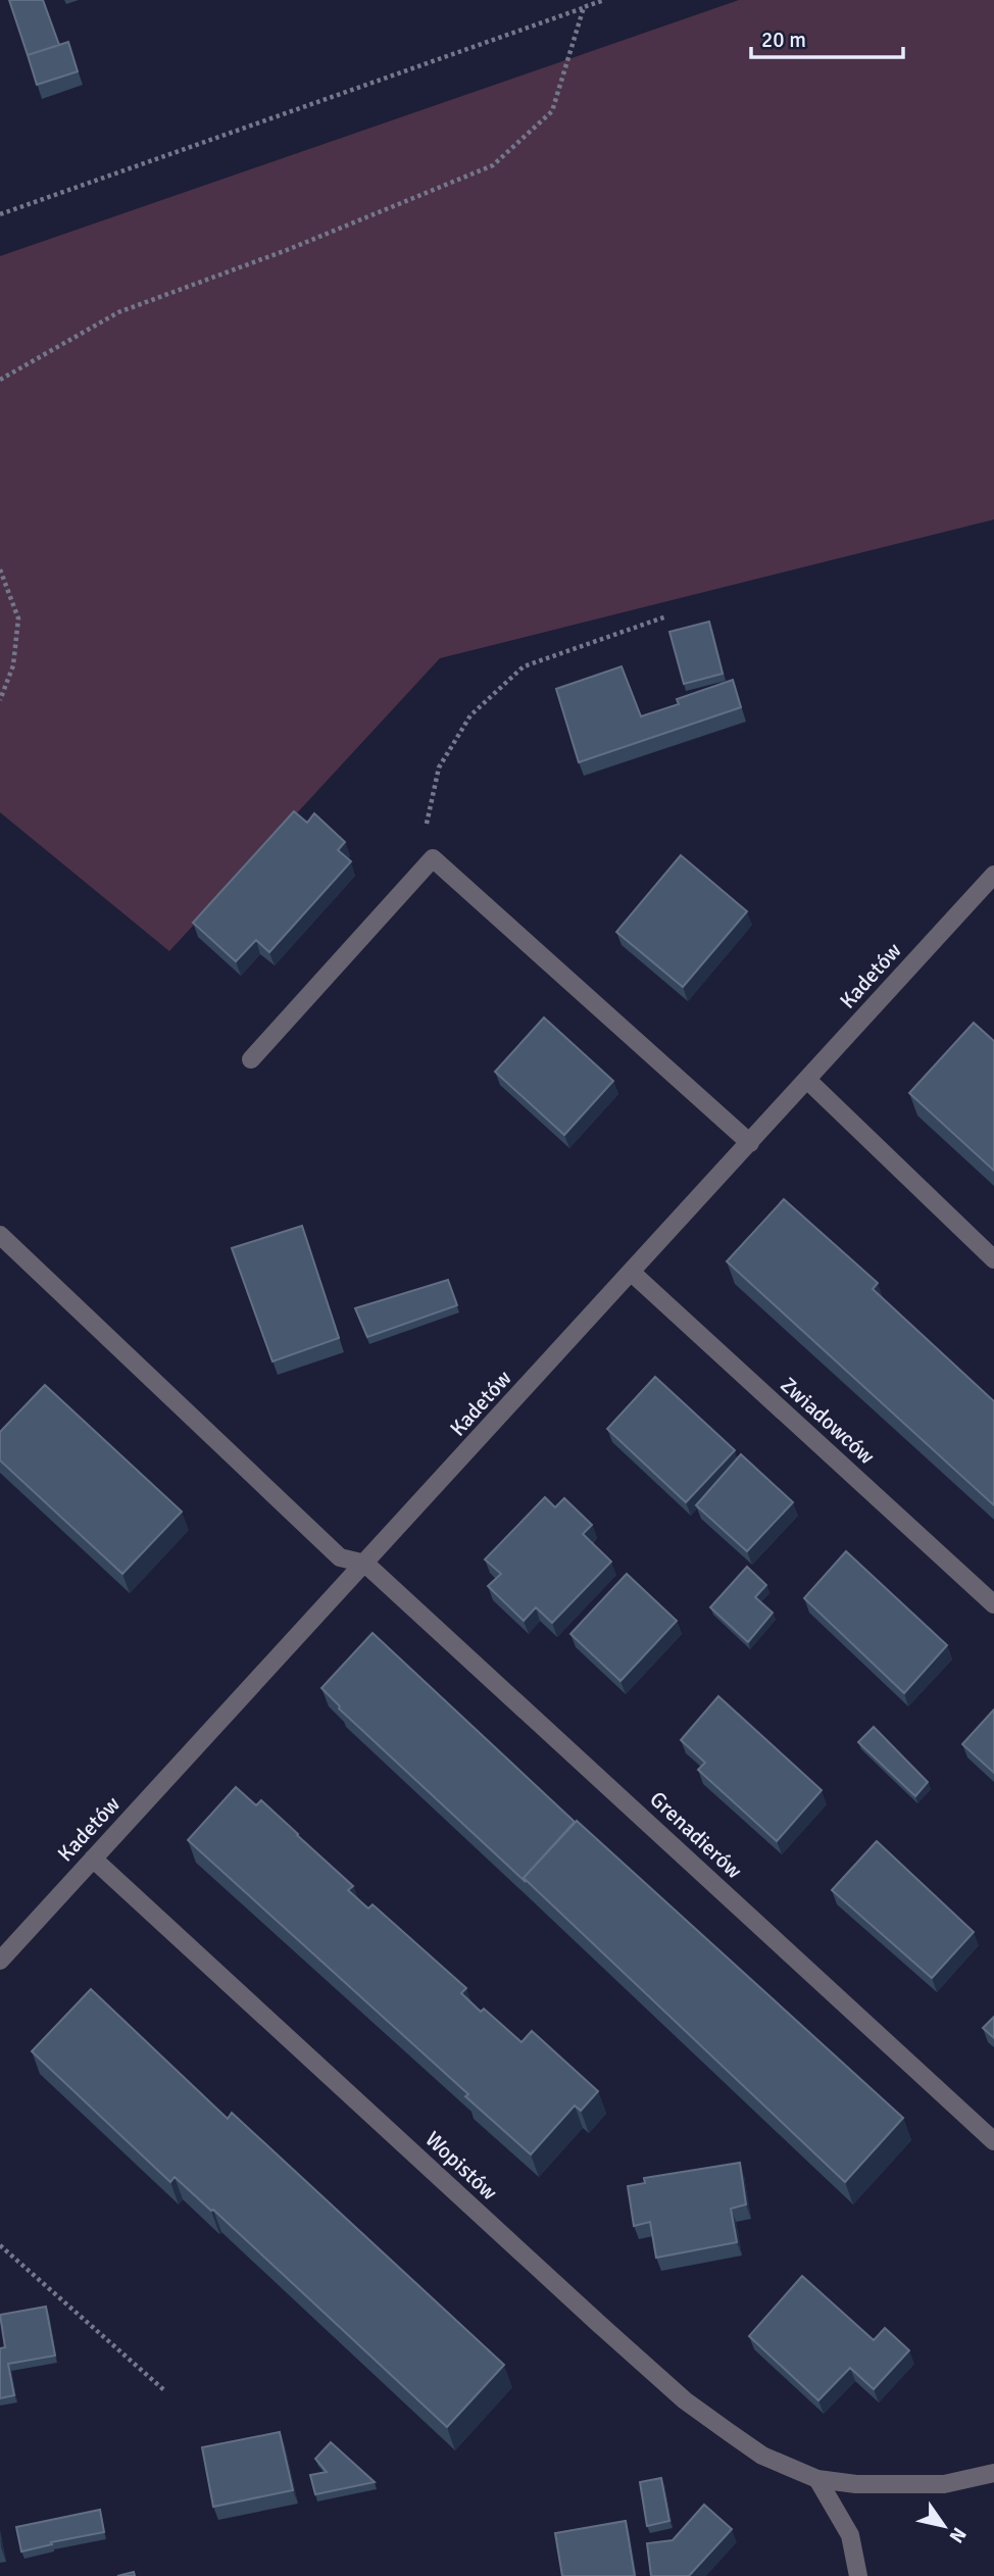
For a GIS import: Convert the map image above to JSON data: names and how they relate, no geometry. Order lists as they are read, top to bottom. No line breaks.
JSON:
{"streets":{"street":["Kadetów","Zwiadowców","Grenadierów","Wopistów"]},"crossings":[["Kadetów","Zwiadowców"],["Kadetów","Grenadierów"],["Kadetów","Wopistów"]],"scale_bar":"20 m","north":"bottom right"}
